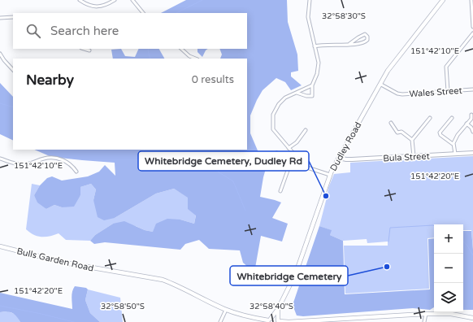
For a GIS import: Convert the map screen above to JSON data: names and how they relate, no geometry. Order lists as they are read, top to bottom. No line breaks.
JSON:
{"streets":{"main road":["Dudley Road","Bulls Garden Road"],"street":["Wales Street","Bula Street"]},"crossings":[["Wales Street","Dudley Road"],["Dudley Road","Bula Street"],["Dudley Road","Bulls Garden Road"]],"places":["Whitebridge Cemetery, Dudley Rd","Whitebridge Cemetery"],"page":{"search":"Search here","heading":["Nearby","0 results"],"map_buttons":["+","−"]},"coordinates":["32°58'30\"S","151°42'10\"E","151°42'20\"E","32°58'50\"S","32°58'40\"S"]}
